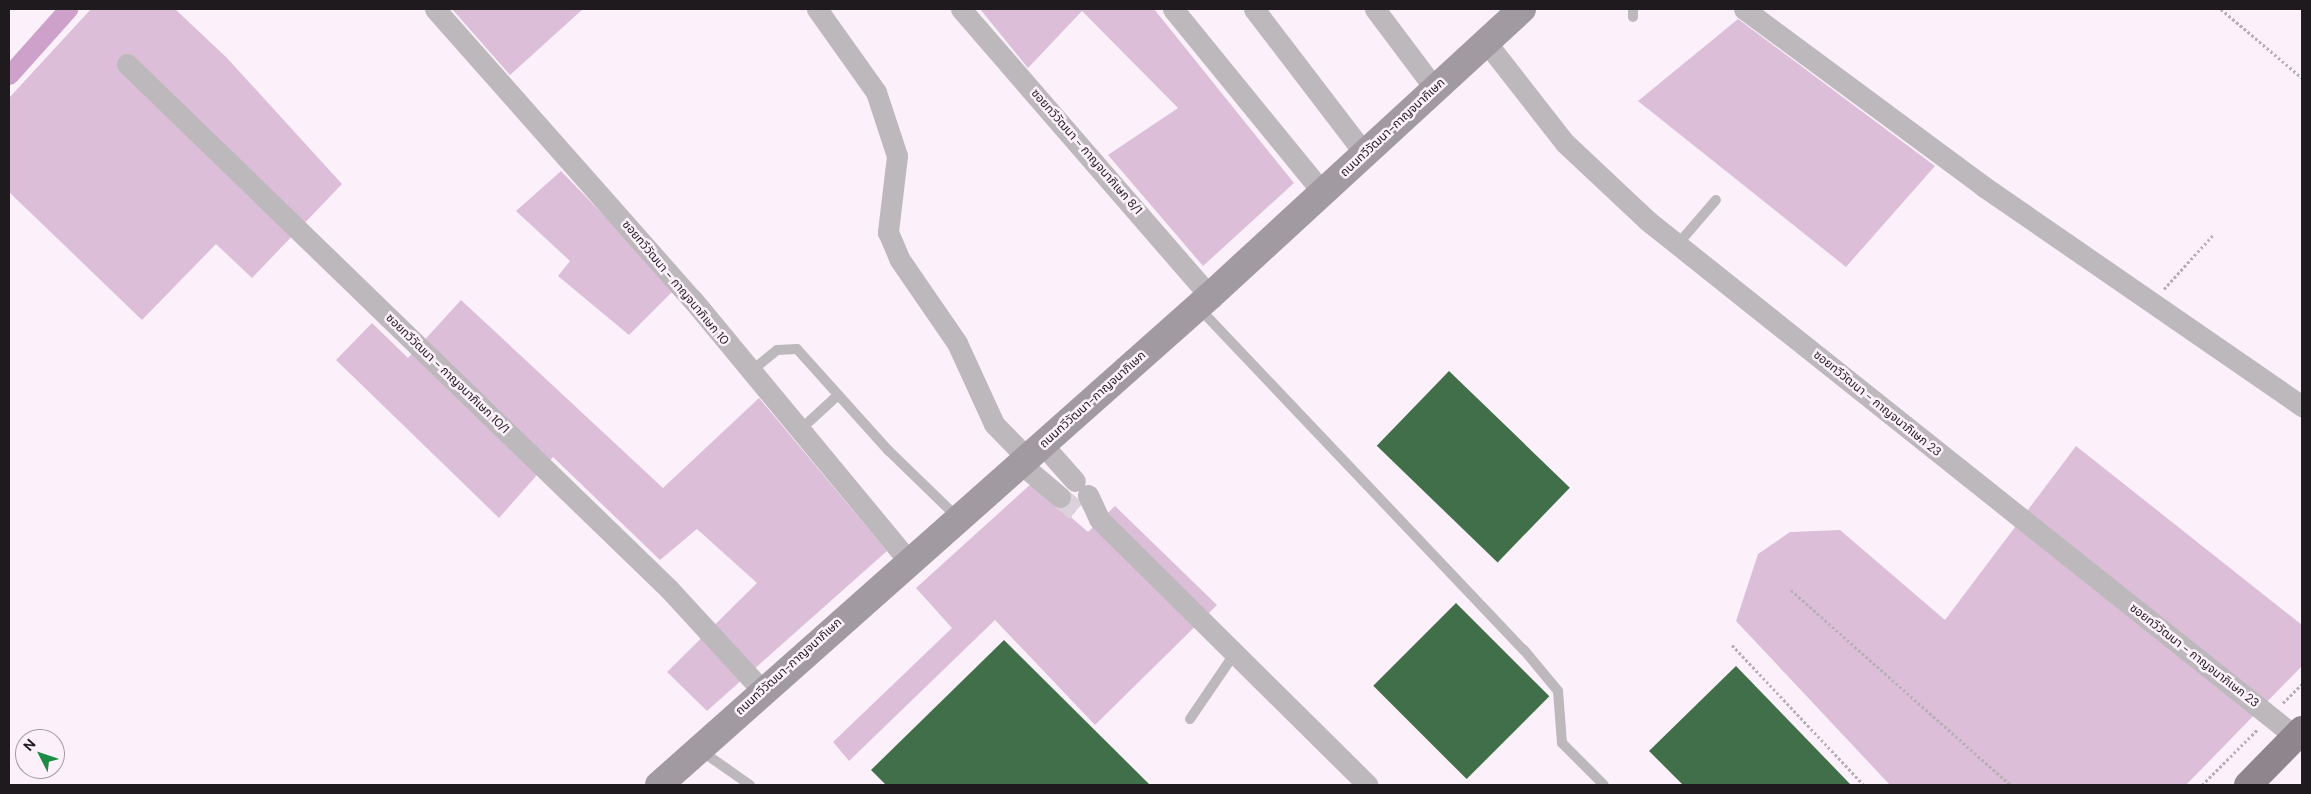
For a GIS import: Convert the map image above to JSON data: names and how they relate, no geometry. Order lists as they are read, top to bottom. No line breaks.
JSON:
{"streets":{"street":["ถนนทวีวัฒนา-กาญจนาภิเษก","ซอยทวีวัฒนา - กาญจนาภิเษก 8/1","ซอยทวีวัฒนา - กาญจนาภิเษก 10","ซอยทวีวัฒนา - กาญจนาภิเษก 10/1","ซอยทวีวัฒนา - กาญจนาภิเษก 23"]},"crossings":[["ถนนทวีวัฒนา-กาญจนาภิเษก","ซอยทวีวัฒนา - กาญจนาภิเษก 8/1"],["ถนนทวีวัฒนา-กาญจนาภิเษก","ซอยทวีวัฒนา - กาญจนาภิเษก 10"],["ถนนทวีวัฒนา-กาญจนาภิเษก","ซอยทวีวัฒนา - กาญจนาภิเษก 10/1"],["ถนนทวีวัฒนา-กาญจนาภิเษก","ซอยทวีวัฒนา - กาญจนาภิเษก 23"]],"north":"top left"}
